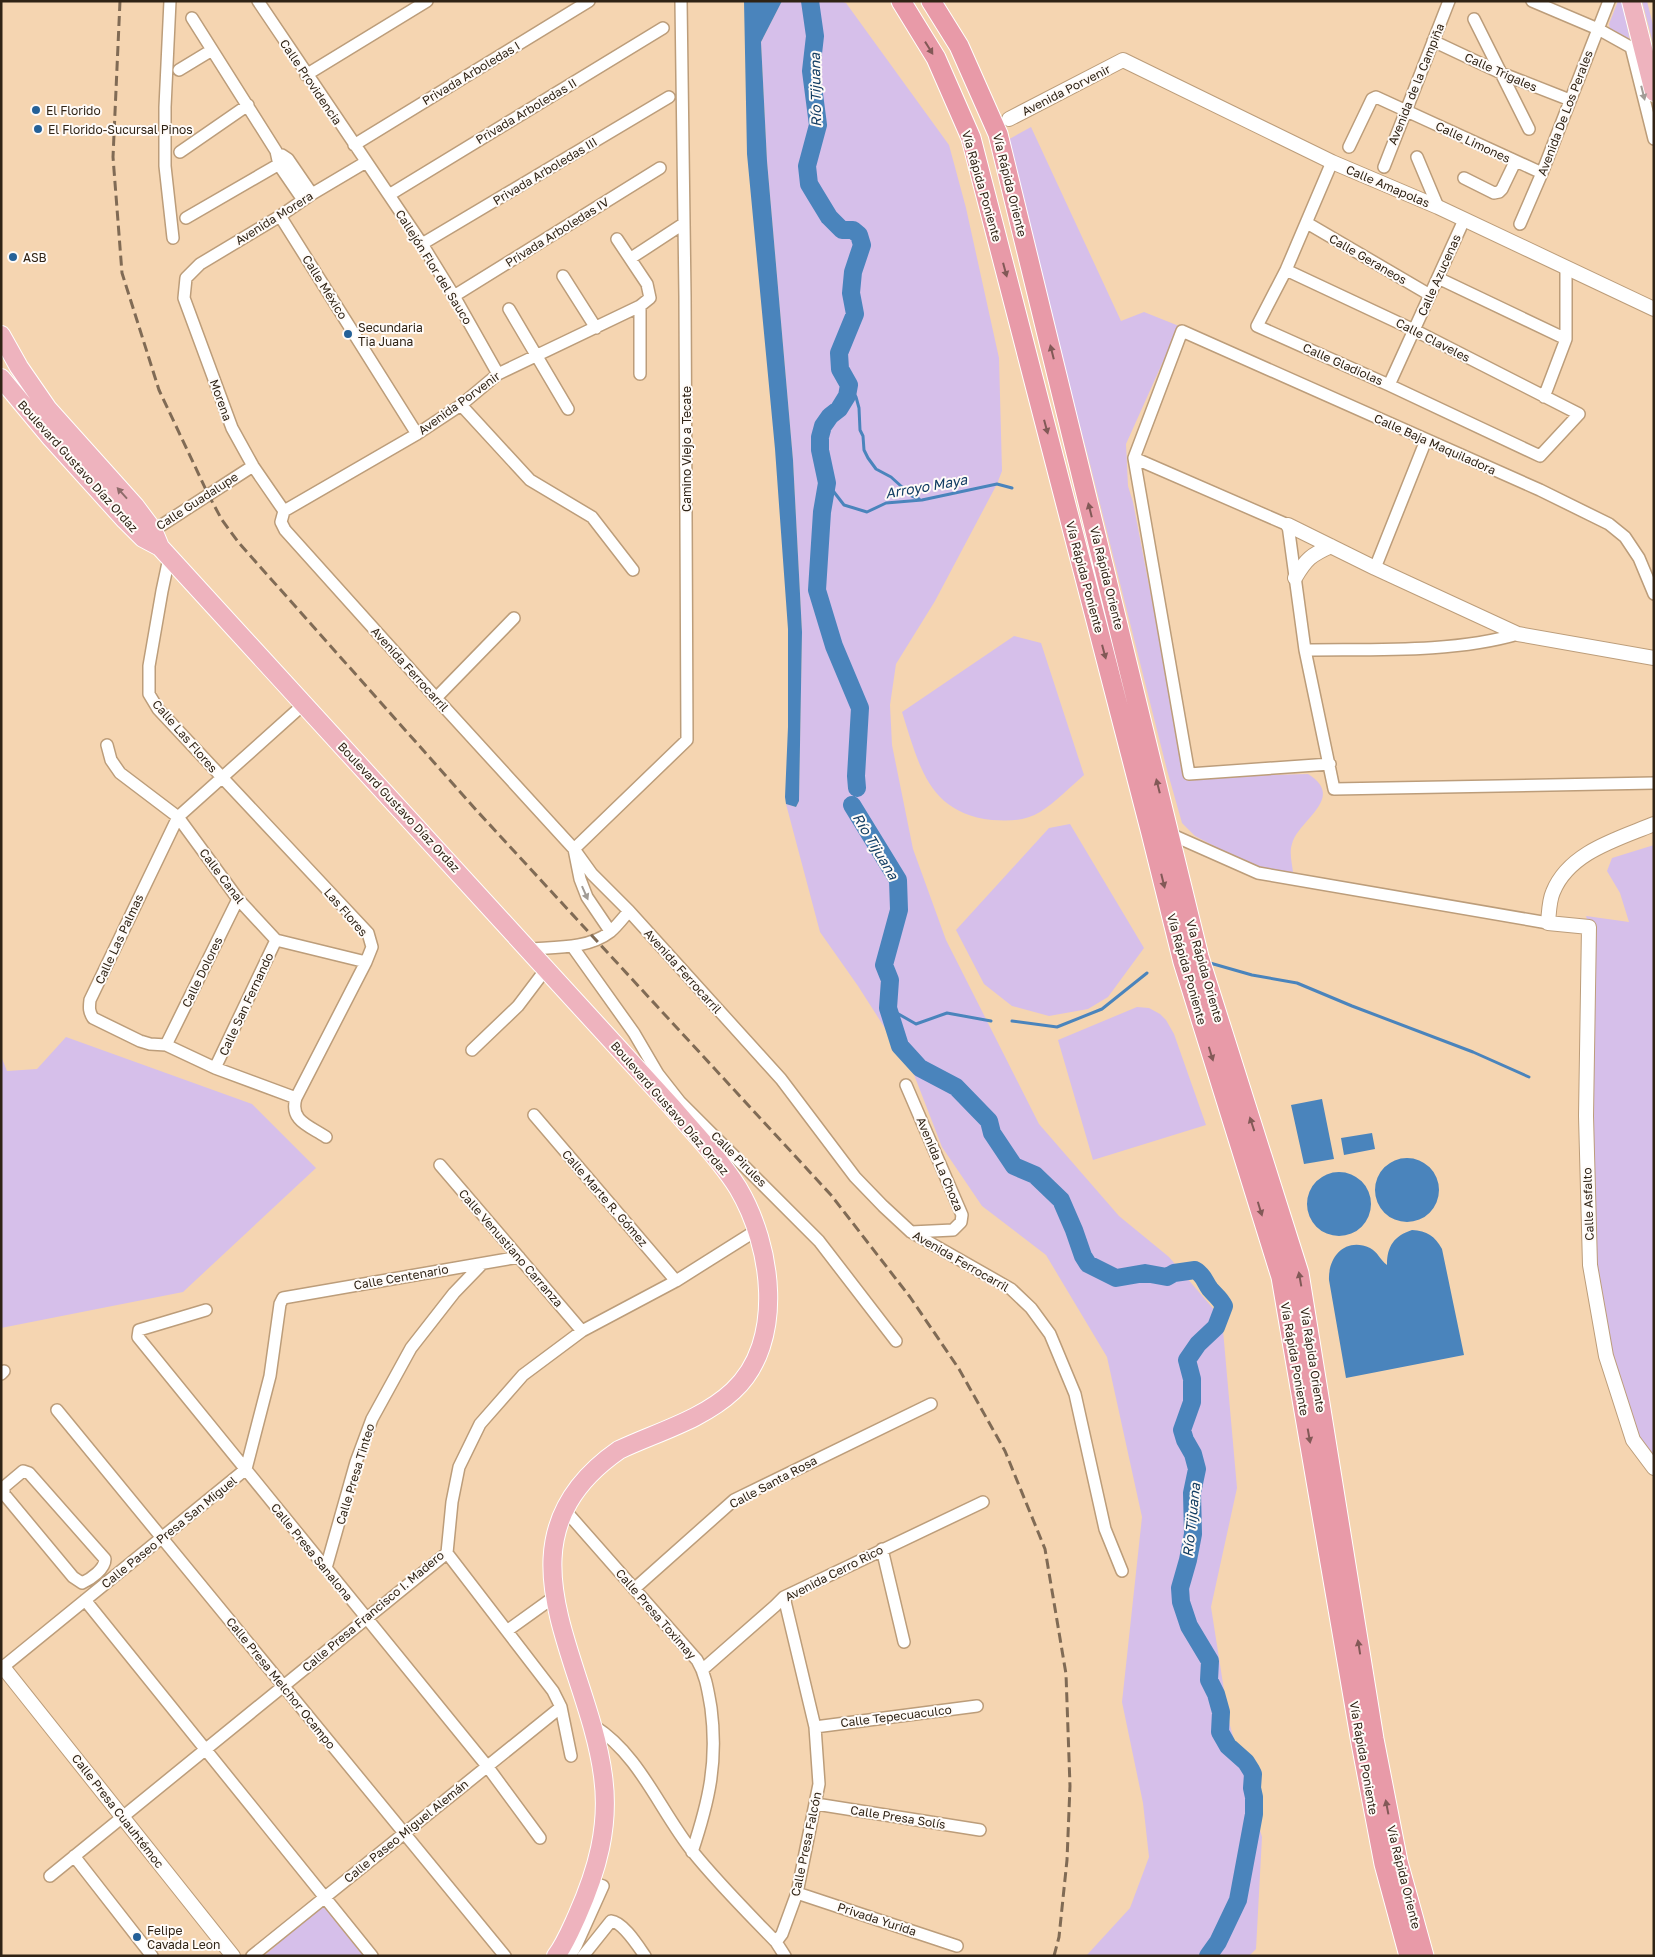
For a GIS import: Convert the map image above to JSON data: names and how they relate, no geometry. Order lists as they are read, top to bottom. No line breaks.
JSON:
{"streets":{"highway":["Vía Rápida Oriente","Vía Rápida Poniente"],"main road":["Boulevard Gustavo Díaz Ordaz"],"street":["Calle Trigales","Privada Arboledas I","Calle Providencia","Avenida de la Campiña","Avenida Porvenir","Privada Arboledas II","Avenida De Los Perales","Calle Limones","Privada Arboledas III","Calle Amapolas","Avenida Morera","Privada Arboledas IV","Calle Geraneos","Callejón Flor del Sauco","Calle Azucenas","Calle México","Calle Claveles","Calle Gladiolas","Morena","Calle Baja Maquiladora","Camino Viejo a Tecate","Calle Guadalupe","Avenida Ferrocarril","Calle Las Flores","Calle Canal","Las Flores","Calle Las Palmas","Calle Dolores","Calle San Fernando","Calle Pirules","Avenida La Choza","Calle Marte R. Gómez","Calle Asfalto","Calle Venustiano Carranza","Calle Centenario","Calle Presa Tinteo","Calle Santa Rosa","Calle Paseo Presa San Miguel","Calle Presa Sanalona","Avenida Cerro Rico","Calle Presa Francisco I. Madero","Calle Presa Toximay","Calle Presa Melchor Ocampo","Calle Tepecuaculco","Calle Presa Cuauhtémoc","Calle Presa Solís","Calle Paseo Miguel Alemán","Calle Presa Falcón","Privada Yurida"]},"crossings":[["Calle Trigales","Avenida de la Campiña"],["Calle Trigales","Avenida De Los Perales"],["Privada Arboledas I","Calle Providencia"],["Calle Providencia","Avenida Morera"],["Calle Providencia","Callejón Flor del Sauco"],["Avenida de la Campiña","Calle Limones"],["Avenida Porvenir","Calle Amapolas"],["Avenida Porvenir","Callejón Flor del Sauco"],["Avenida Porvenir","Calle México"],["Avenida Porvenir","Morena"],["Avenida Porvenir","Avenida Ferrocarril"],["Privada Arboledas II","Callejón Flor del Sauco"],["Avenida De Los Perales","Calle Limones"],["Privada Arboledas III","Callejón Flor del Sauco"],["Calle Amapolas","Calle Azucenas"],["Calle Amapolas","Calle Gladiolas"],["Avenida Morera","Callejón Flor del Sauco"],["Avenida Morera","Calle México"],["Avenida Morera","Morena"],["Privada Arboledas IV","Callejón Flor del Sauco"],["Calle Geraneos","Calle Azucenas"],["Calle Geraneos","Calle Gladiolas"],["Calle Azucenas","Calle Claveles"],["Calle Azucenas","Calle Gladiolas"],["Calle Claveles","Calle Gladiolas"],["Morena","Calle Guadalupe"],["Morena","Avenida Ferrocarril"],["Camino Viejo a Tecate","Avenida Ferrocarril"],["Boulevard Gustavo Díaz Ordaz","Calle Guadalupe"],["Boulevard Gustavo Díaz Ordaz","Calle Las Flores"],["Boulevard Gustavo Díaz Ordaz","Calle Las Palmas"],["Boulevard Gustavo Díaz Ordaz","Calle Pirules"],["Boulevard Gustavo Díaz Ordaz","Calle Presa Francisco I. Madero"],["Boulevard Gustavo Díaz Ordaz","Calle Presa Toximay"],["Avenida Ferrocarril","Avenida La Choza"],["Calle Las Flores","Las Flores"],["Calle Las Flores","Calle Las Palmas"],["Calle Canal","Calle Las Palmas"],["Calle Canal","Calle Dolores"],["Calle Canal","Calle San Fernando"],["Las Flores","Calle Las Palmas"],["Calle Las Palmas","Calle Dolores"],["Calle Las Palmas","Calle San Fernando"],["Calle Marte R. Gómez","Calle Presa Francisco I. Madero"],["Calle Venustiano Carranza","Calle Centenario"],["Calle Venustiano Carranza","Calle Presa Francisco I. Madero"],["Calle Centenario","Calle Presa Tinteo"],["Calle Centenario","Calle Paseo Presa San Miguel"],["Calle Presa Tinteo","Calle Presa Sanalona"],["Calle Santa Rosa","Calle Presa Toximay"],["Calle Paseo Presa San Miguel","Calle Presa Sanalona"],["Calle Paseo Presa San Miguel","Calle Presa Melchor Ocampo"],["Calle Paseo Presa San Miguel","Calle Presa Cuauhtémoc"],["Calle Presa Sanalona","Calle Presa Francisco I. Madero"],["Calle Presa Sanalona","Calle Paseo Miguel Alemán"],["Avenida Cerro Rico","Calle Presa Toximay"],["Avenida Cerro Rico","Calle Presa Falcón"],["Calle Presa Francisco I. Madero","Calle Presa Melchor Ocampo"],["Calle Presa Francisco I. Madero","Calle Presa Cuauhtémoc"],["Calle Presa Melchor Ocampo","Calle Paseo Miguel Alemán"],["Calle Tepecuaculco","Calle Presa Falcón"],["Calle Presa Solís","Calle Presa Falcón"],["Calle Presa Falcón","Privada Yurida"]],"one_way":["Vía Rápida Oriente","Vía Rápida Poniente"],"water":["Río Tijuana","Arroyo Maya"],"places":["El Florido","El Florido-Sucursal Pinos","ASB","Secundaria Tia Juana","Felipe Cavada Leon"]}
